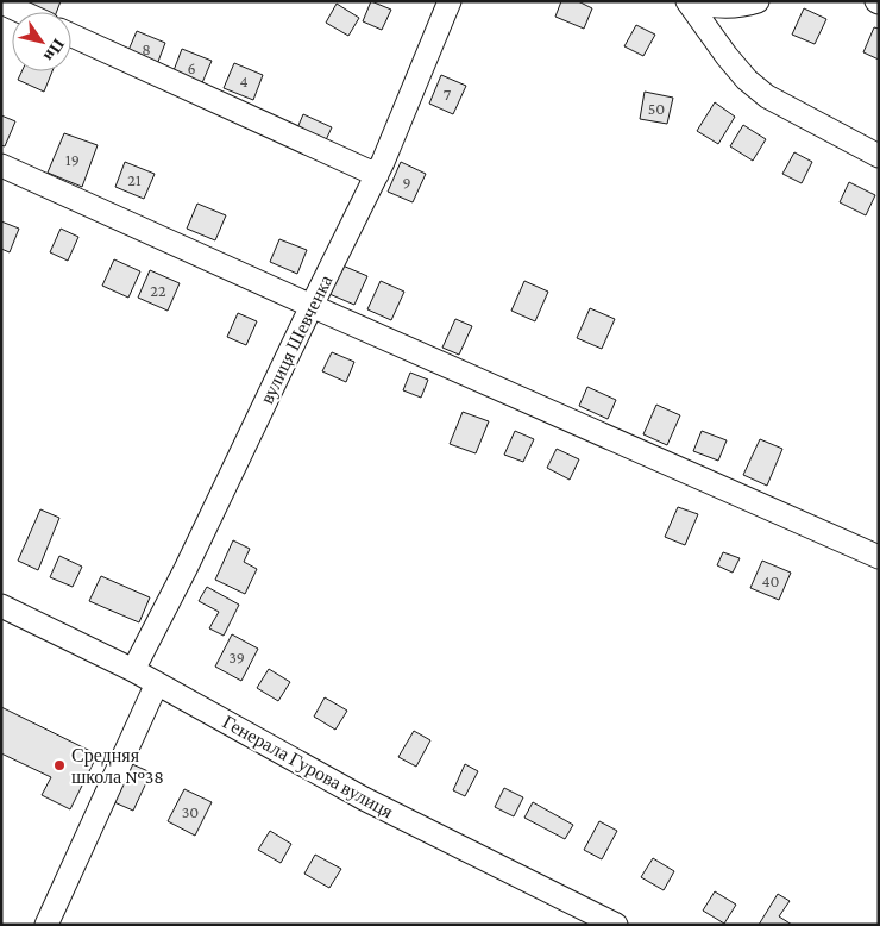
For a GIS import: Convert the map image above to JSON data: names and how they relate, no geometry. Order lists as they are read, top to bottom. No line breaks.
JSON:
{"streets":{"street":["вулиця Шевченка","Генерала Гурова вулиця"]},"crossings":[["вулиця Шевченка","Генерала Гурова вулиця"]],"places":["Средняя школа №38"],"house_numbers":["8","6","4","7","50","19","21","9","22","40","39","30"],"north":"bottom right"}
